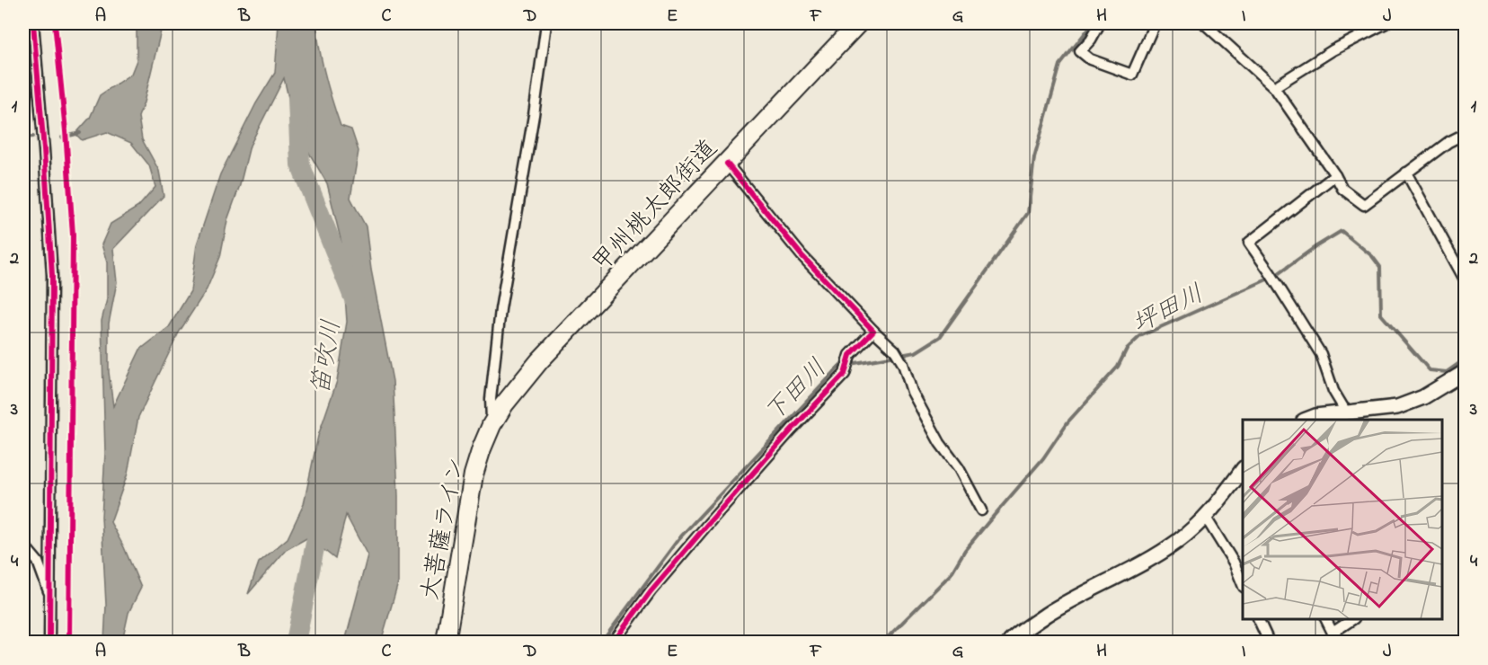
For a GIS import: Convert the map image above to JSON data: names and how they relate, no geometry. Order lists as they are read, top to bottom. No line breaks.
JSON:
{"streets":{"highway":["甲州桃太郎街道","大菩薩ライン"]},"crossings":[["甲州桃太郎街道","大菩薩ライン"]],"water":["坪田川","笛吹川","下田川"],"grid":{"columns":["A","B","C","D","E","F","G","H","I","J"],"rows":["1","2","3","4"]}}
